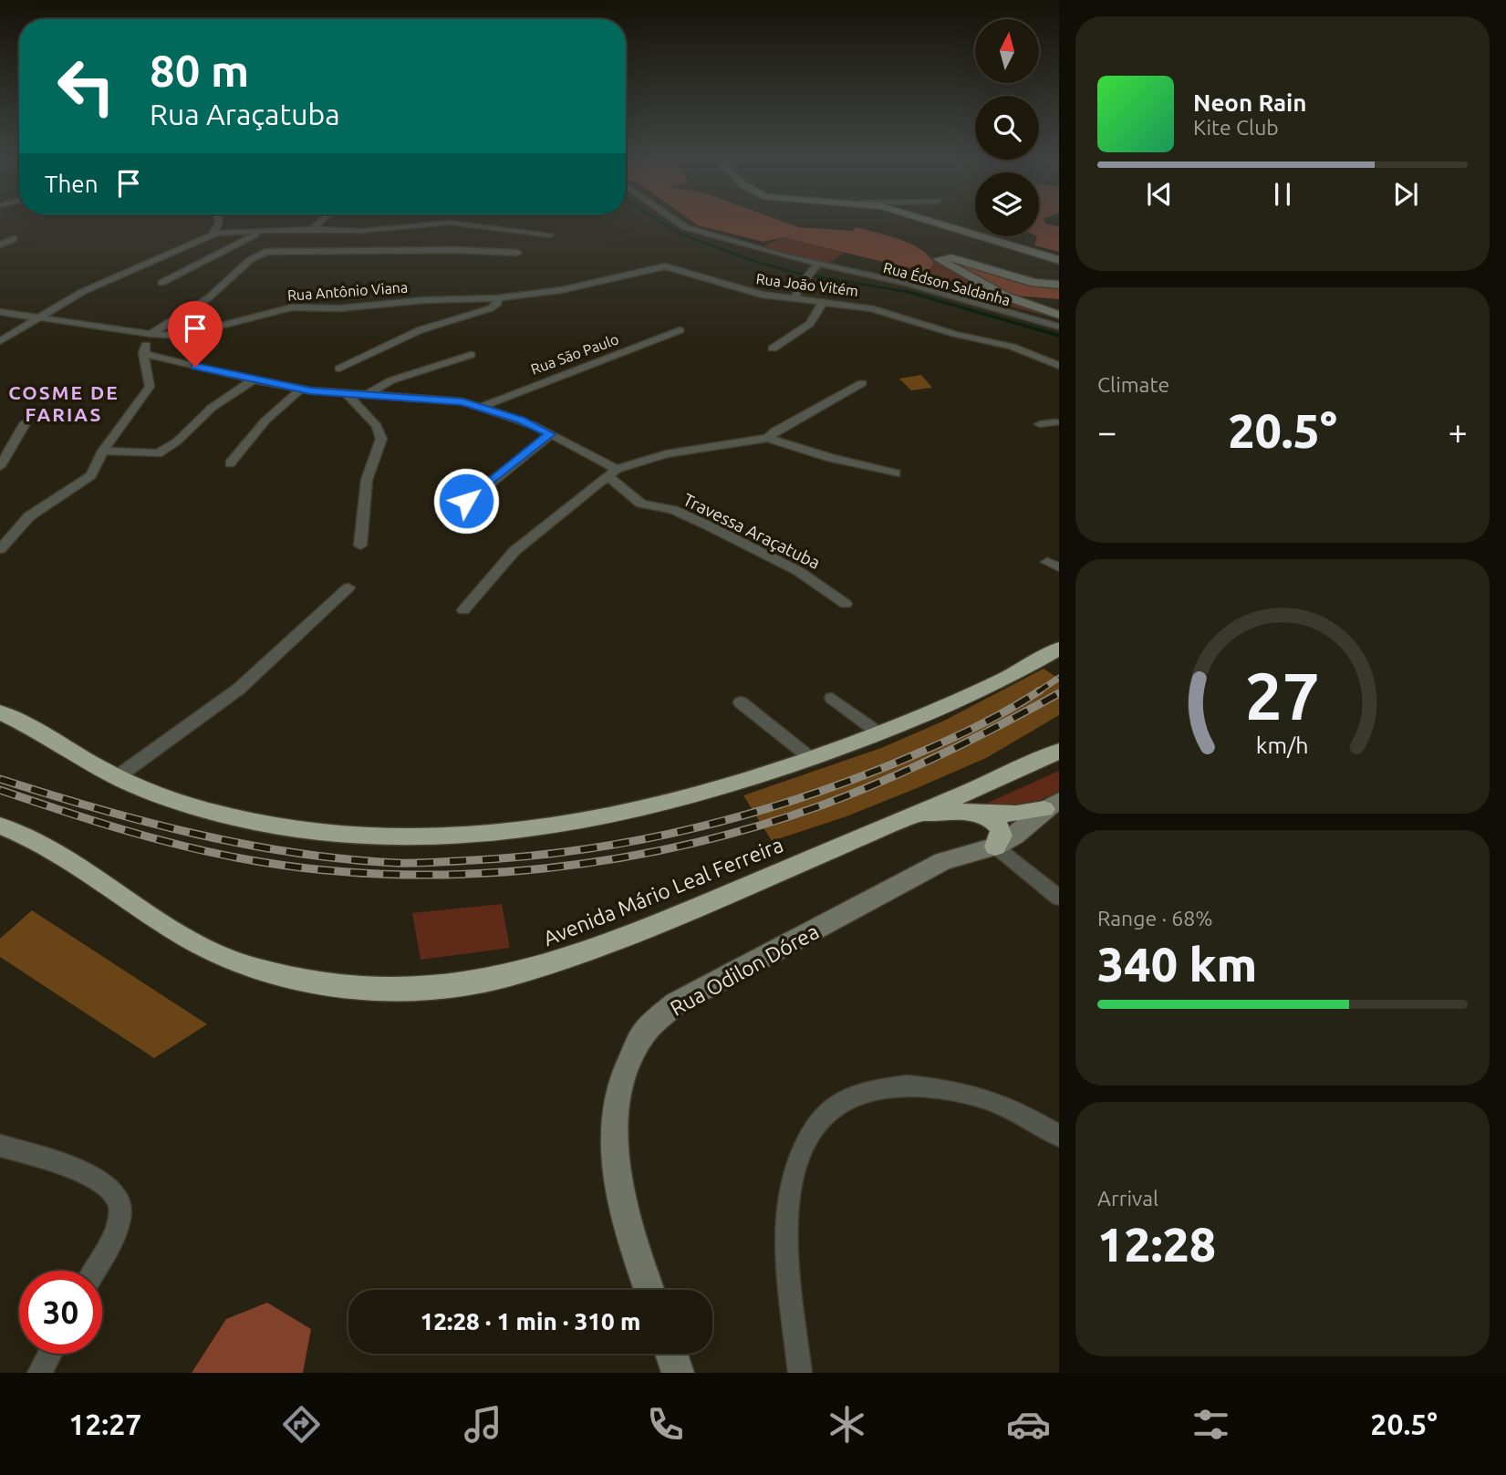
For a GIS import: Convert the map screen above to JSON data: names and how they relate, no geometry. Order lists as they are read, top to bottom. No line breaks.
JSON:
{"streets":{"highway":["Avenida Mário Leal Ferreira"],"street":["Rua Édson Saldanha","Rua João Vitém","Rua Antônio Viana","Rua São Paulo","Travessa Araçatuba","Rua Odilon Dórea"]},"crossings":[["Rua João Vitém","Rua Antônio Viana"],["Rua São Paulo","Travessa Araçatuba"]],"districts":["COSME DE FARIAS"],"north":"top","page":{"turn":["80 m","Rua Araçatuba"],"song":["Neon Rain","Kite Club"],"then":"Then","tile":["Climate",["Range · 68%","340 km"],["Arrival","12:28"]],"heat":["−","20.5°","+"],"limit":"30","trip":"12:28 · 1 min · 310 m","tabs":["12:27","20.5°"],"gauge":["27","km/h"]}}
